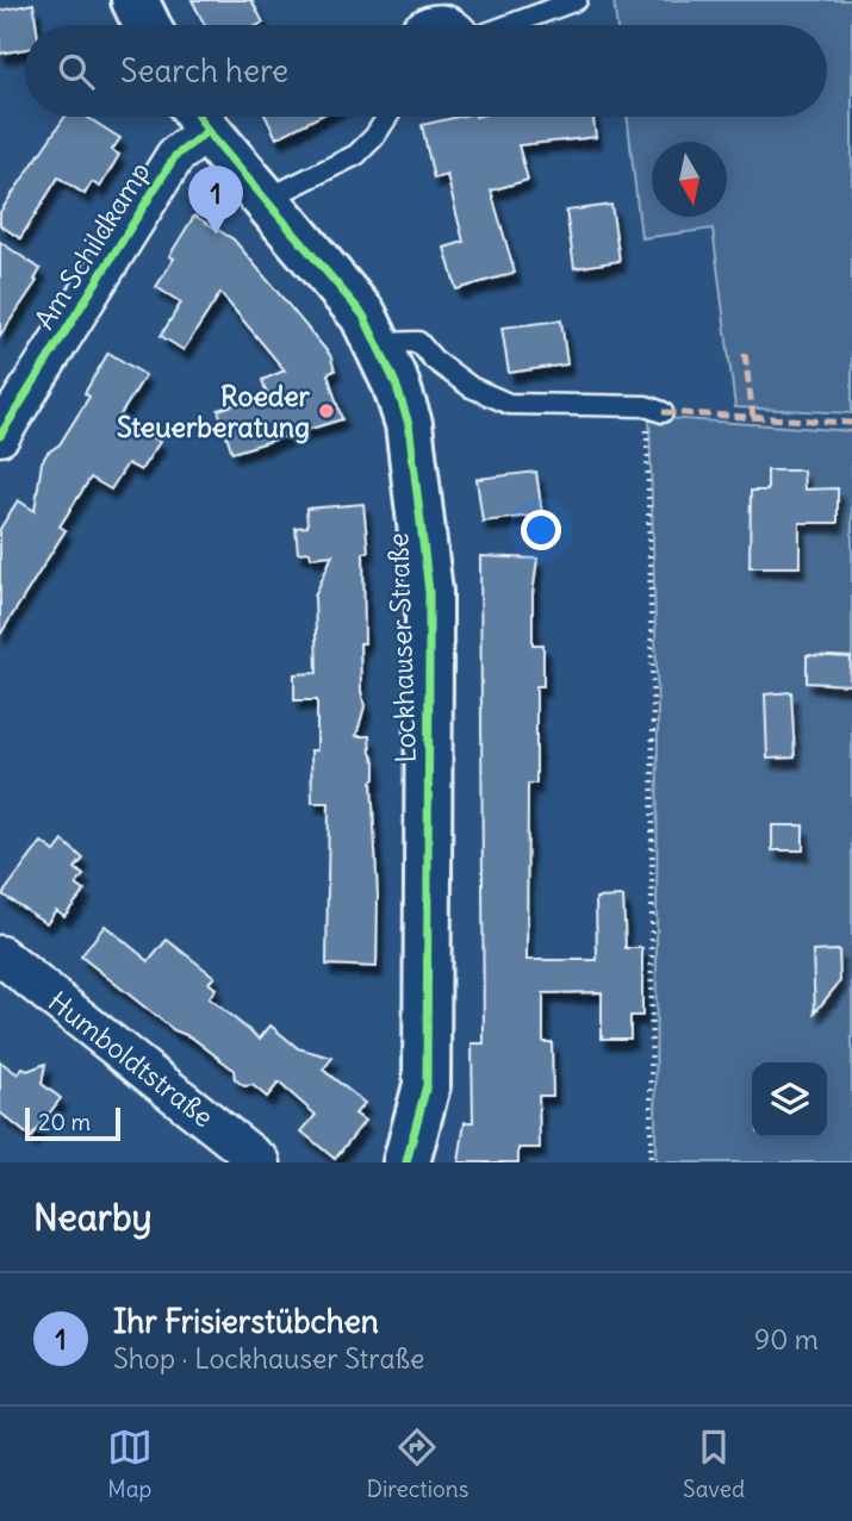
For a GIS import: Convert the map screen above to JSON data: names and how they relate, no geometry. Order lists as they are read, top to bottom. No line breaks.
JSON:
{"streets":{"street":["Am Schildkamp","Lockhauser Straße","Humboldtstraße"]},"crossings":[["Am Schildkamp","Lockhauser Straße"]],"places":["Roeder Steuerberatung"],"scale_bar":"20 m","north":"bottom","page":{"search":"Search here","pins":"1","scale":"20 m","heading":"Nearby","list":[{"mark":"1","name":"Ihr Frisierstübchen","note":"Shop · Lockhauser Straße","value":"90 m"}],"nav":["Map","Directions","Saved"]}}
